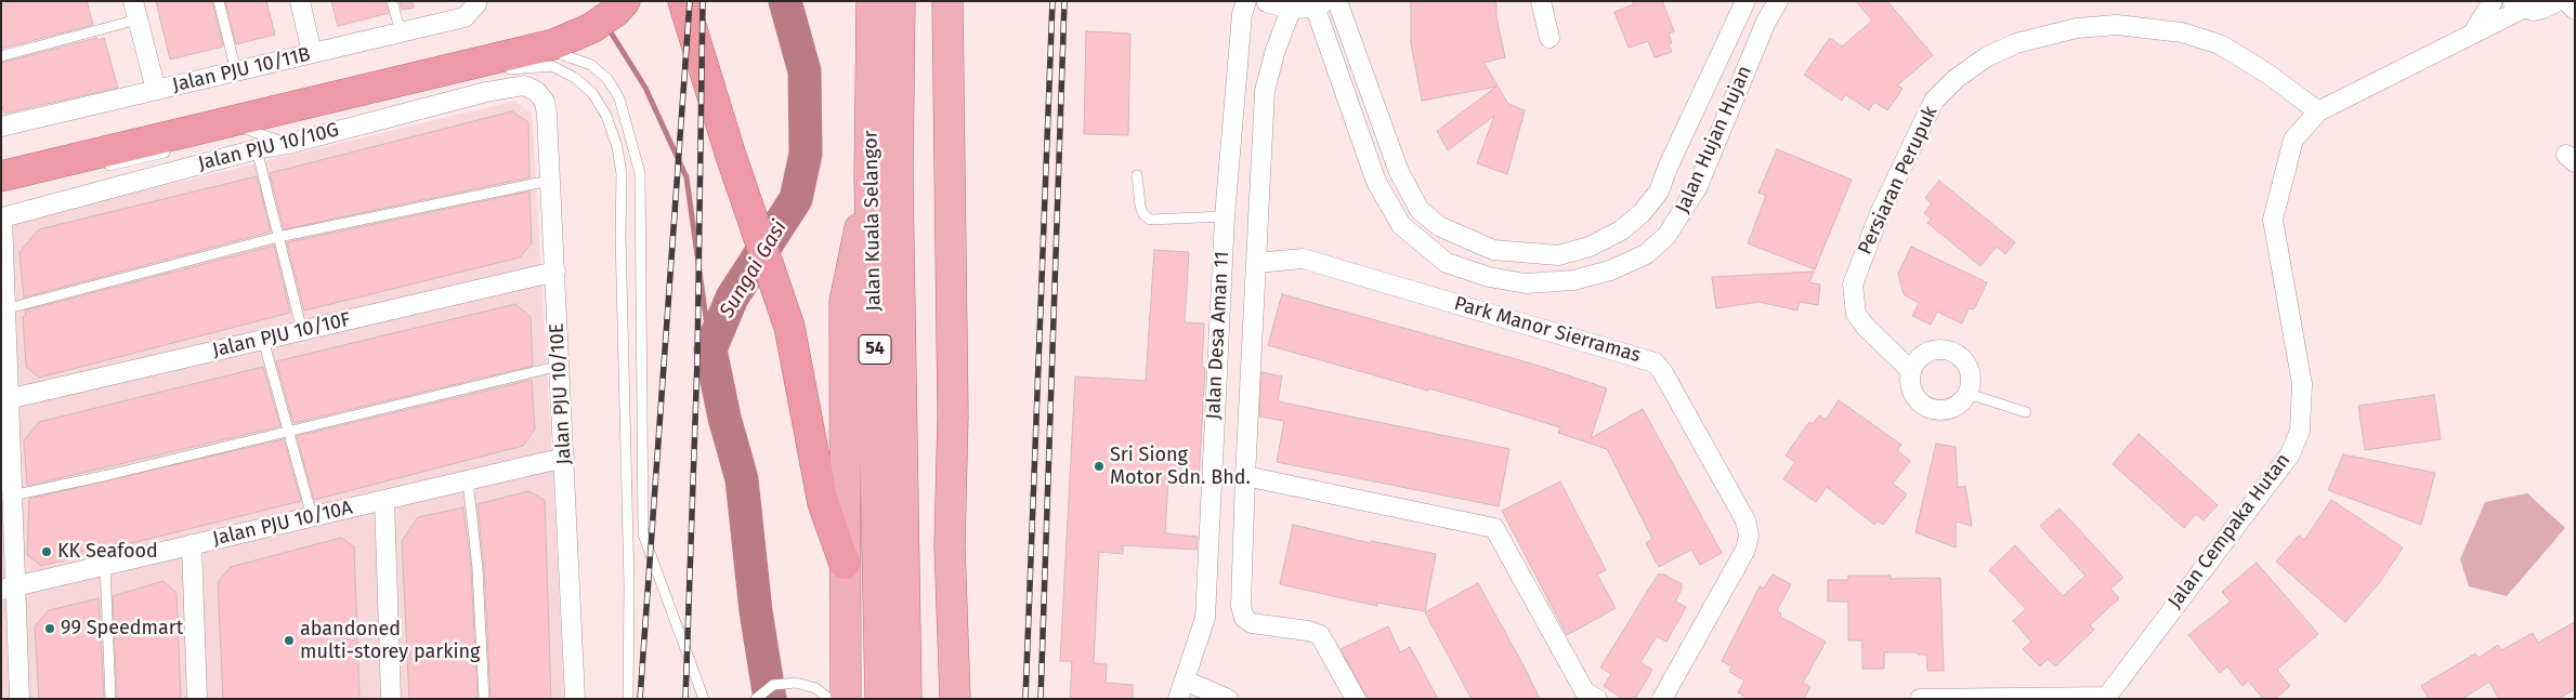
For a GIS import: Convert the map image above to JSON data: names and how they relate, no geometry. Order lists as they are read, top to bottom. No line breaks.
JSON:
{"streets":{"highway":["Jalan Kuala Selangor","54"],"street":["Jalan PJU 10/11B","Jalan Hujan Hujan","Jalan PJU 10/10G","Persiaran Perupuk","Park Manor Sierramas","Jalan PJU 10/10F","Jalan Desa Aman 11","Jalan PJU 10/10E","Jalan PJU 10/10A","Jalan Cempaka Hutan"]},"crossings":[["Jalan PJU 10/10G","Jalan PJU 10/10E"],["Persiaran Perupuk","Jalan Cempaka Hutan"],["Jalan PJU 10/10F","Jalan PJU 10/10E"],["Jalan PJU 10/10E","Jalan PJU 10/10A"]],"water":["Sungai Gasi"],"places":["Sri Siong Motor Sdn. Bhd.","KK Seafood","99 Speedmart","abandoned multi-storey parking"]}
